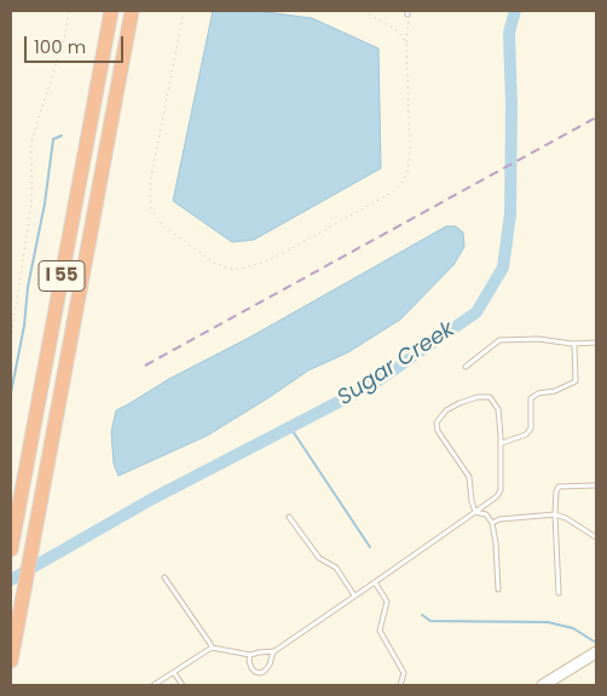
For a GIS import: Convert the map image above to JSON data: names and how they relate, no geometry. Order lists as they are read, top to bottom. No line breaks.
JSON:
{"streets":{"highway":["I 55"]},"water":["Sugar Creek"],"scale_bar":"100 m"}
